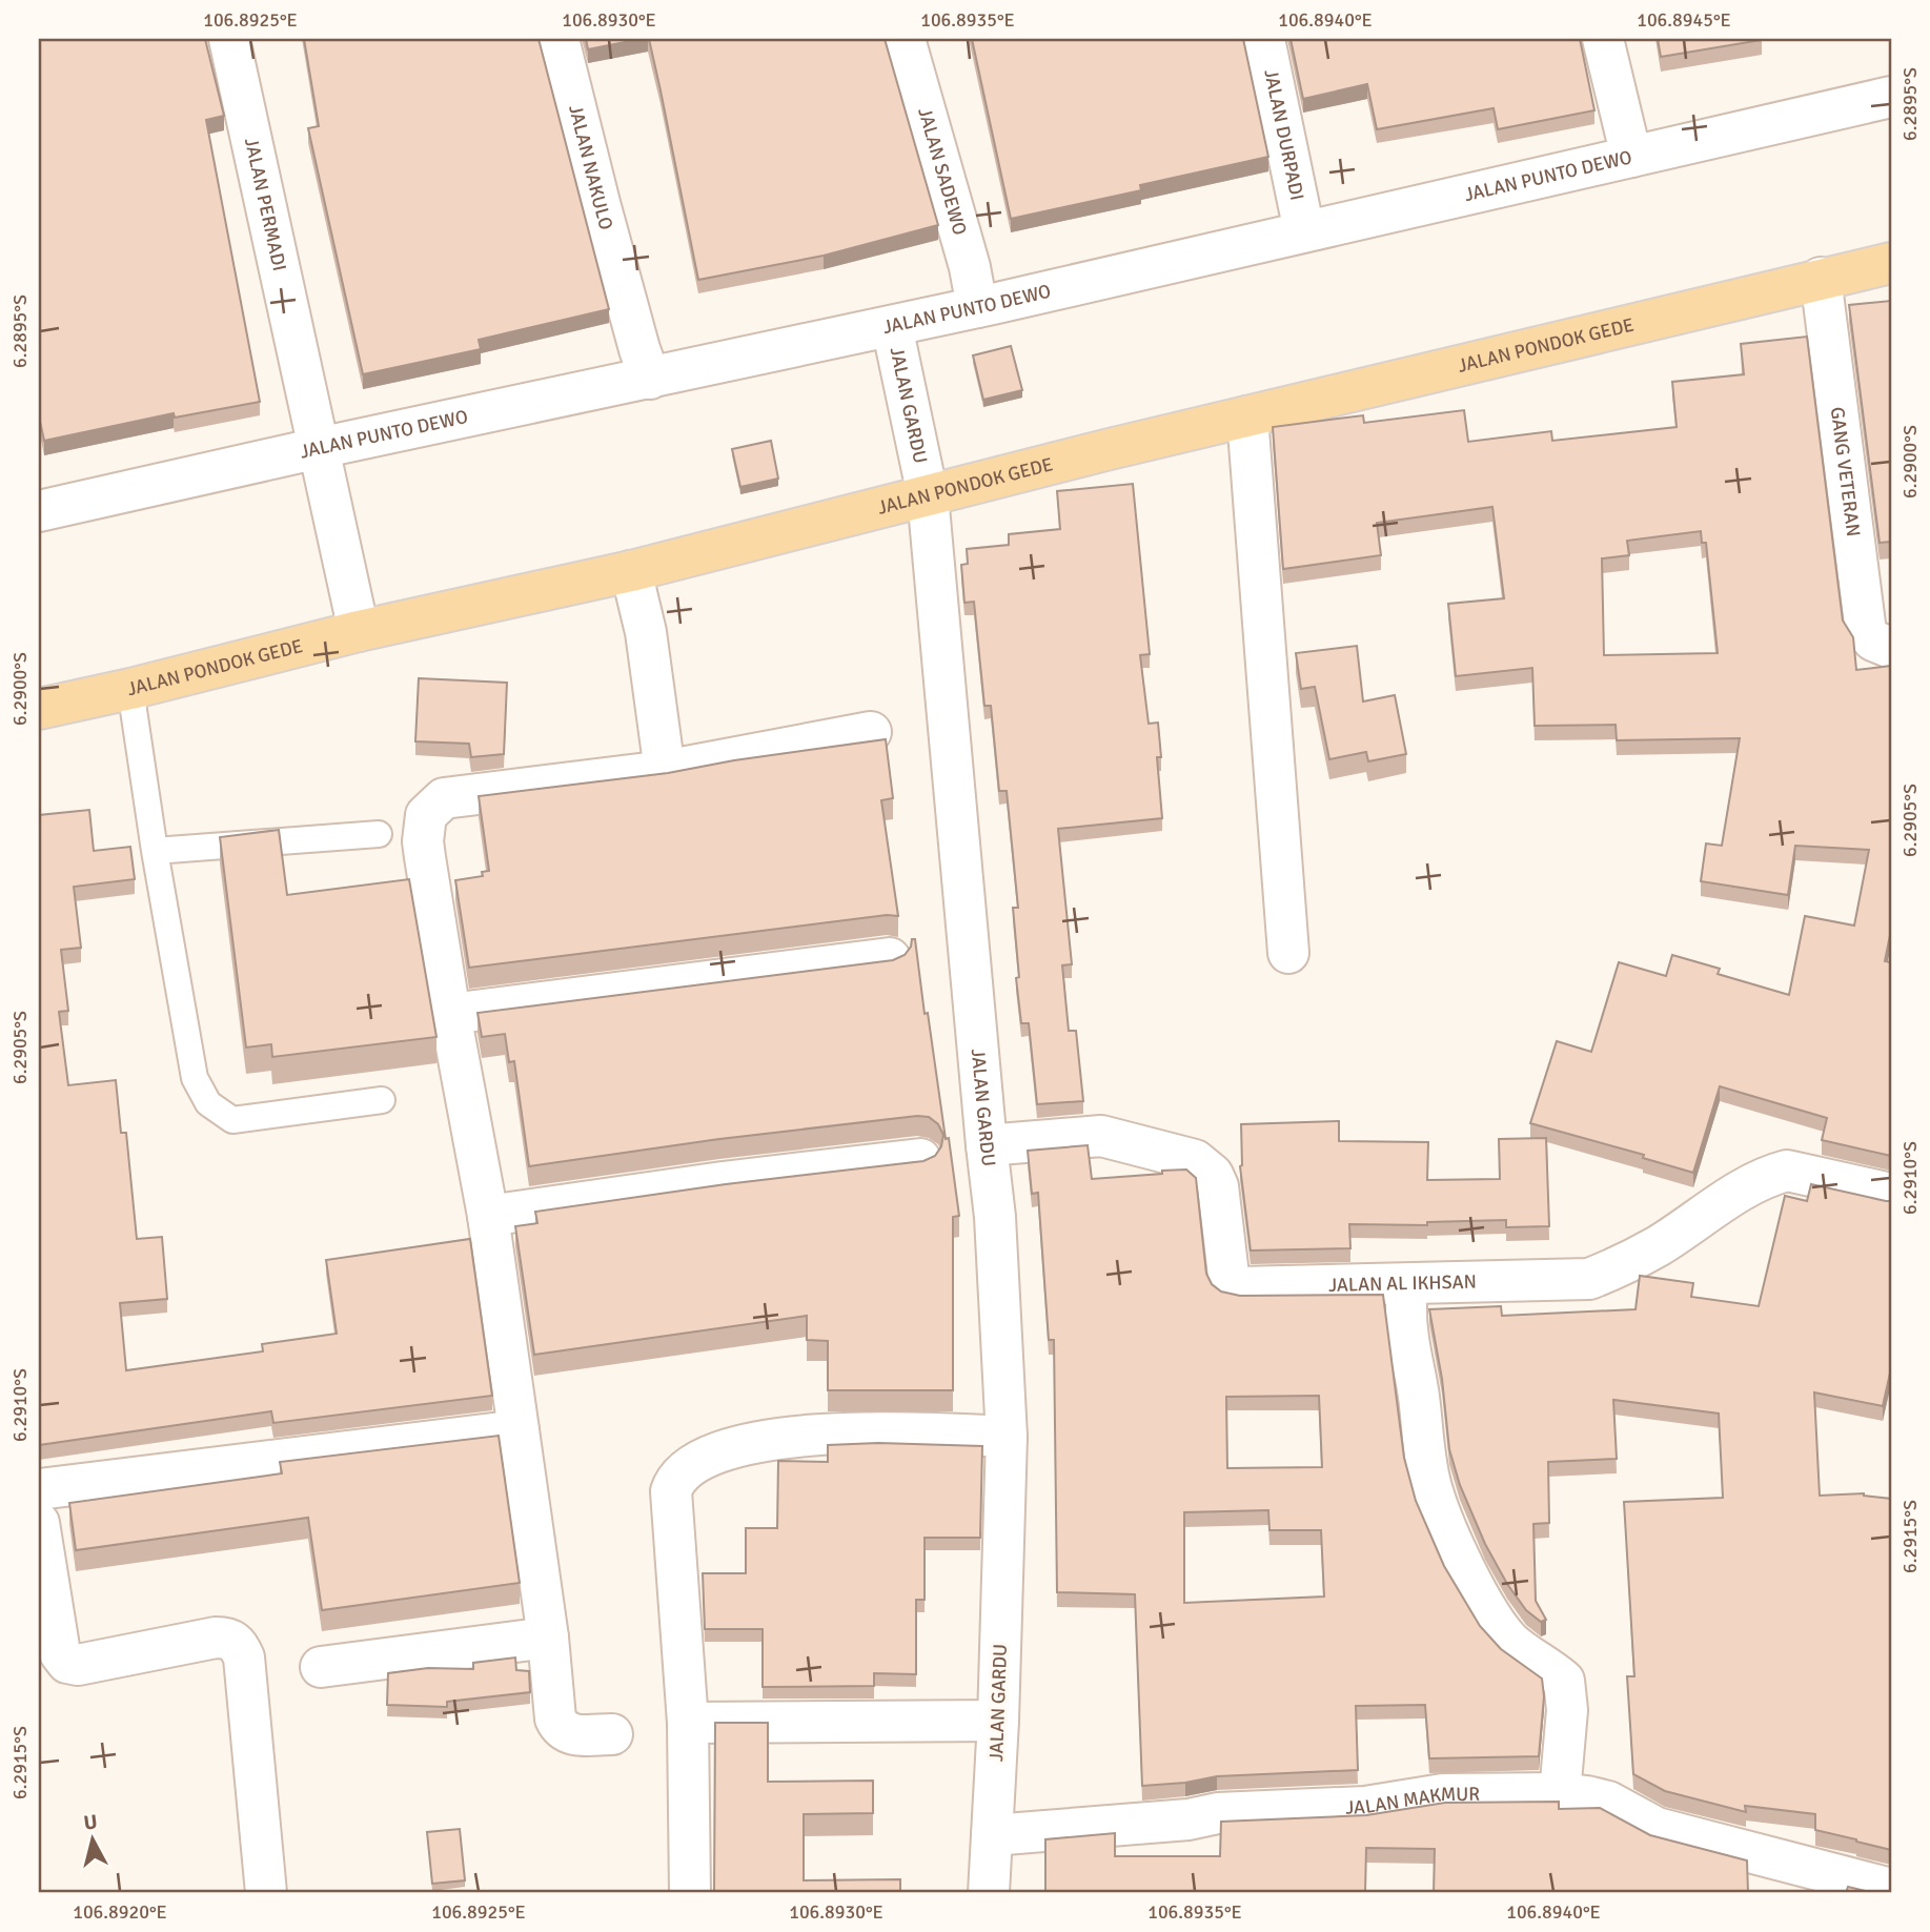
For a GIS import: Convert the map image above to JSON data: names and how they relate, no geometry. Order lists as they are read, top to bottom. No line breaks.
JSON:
{"streets":{"main road":["JALAN PONDOK GEDE"],"street":["JALAN DURPADI","JALAN NAKULO","JALAN SADEWO","JALAN PUNTO DEWO","JALAN PERMADI","JALAN GARDU","GANG VETERAN","JALAN AL IKHSAN","JALAN MAKMUR"]},"crossings":[["JALAN DURPADI","JALAN PUNTO DEWO"],["JALAN NAKULO","JALAN PUNTO DEWO"],["JALAN SADEWO","JALAN PUNTO DEWO"],["JALAN PUNTO DEWO","JALAN PERMADI"],["JALAN PUNTO DEWO","JALAN GARDU"],["JALAN PERMADI","JALAN PONDOK GEDE"],["JALAN PONDOK GEDE","JALAN GARDU"],["JALAN PONDOK GEDE","GANG VETERAN"],["JALAN GARDU","JALAN AL IKHSAN"],["JALAN GARDU","JALAN MAKMUR"]],"north":"top","coordinates":["106.8925°E","106.8930°E","106.8935°E","106.8940°E","106.8945°E","6.2895°S","6.2900°S","6.2905°S","6.2910°S","6.2915°S","106.8920°E"]}
